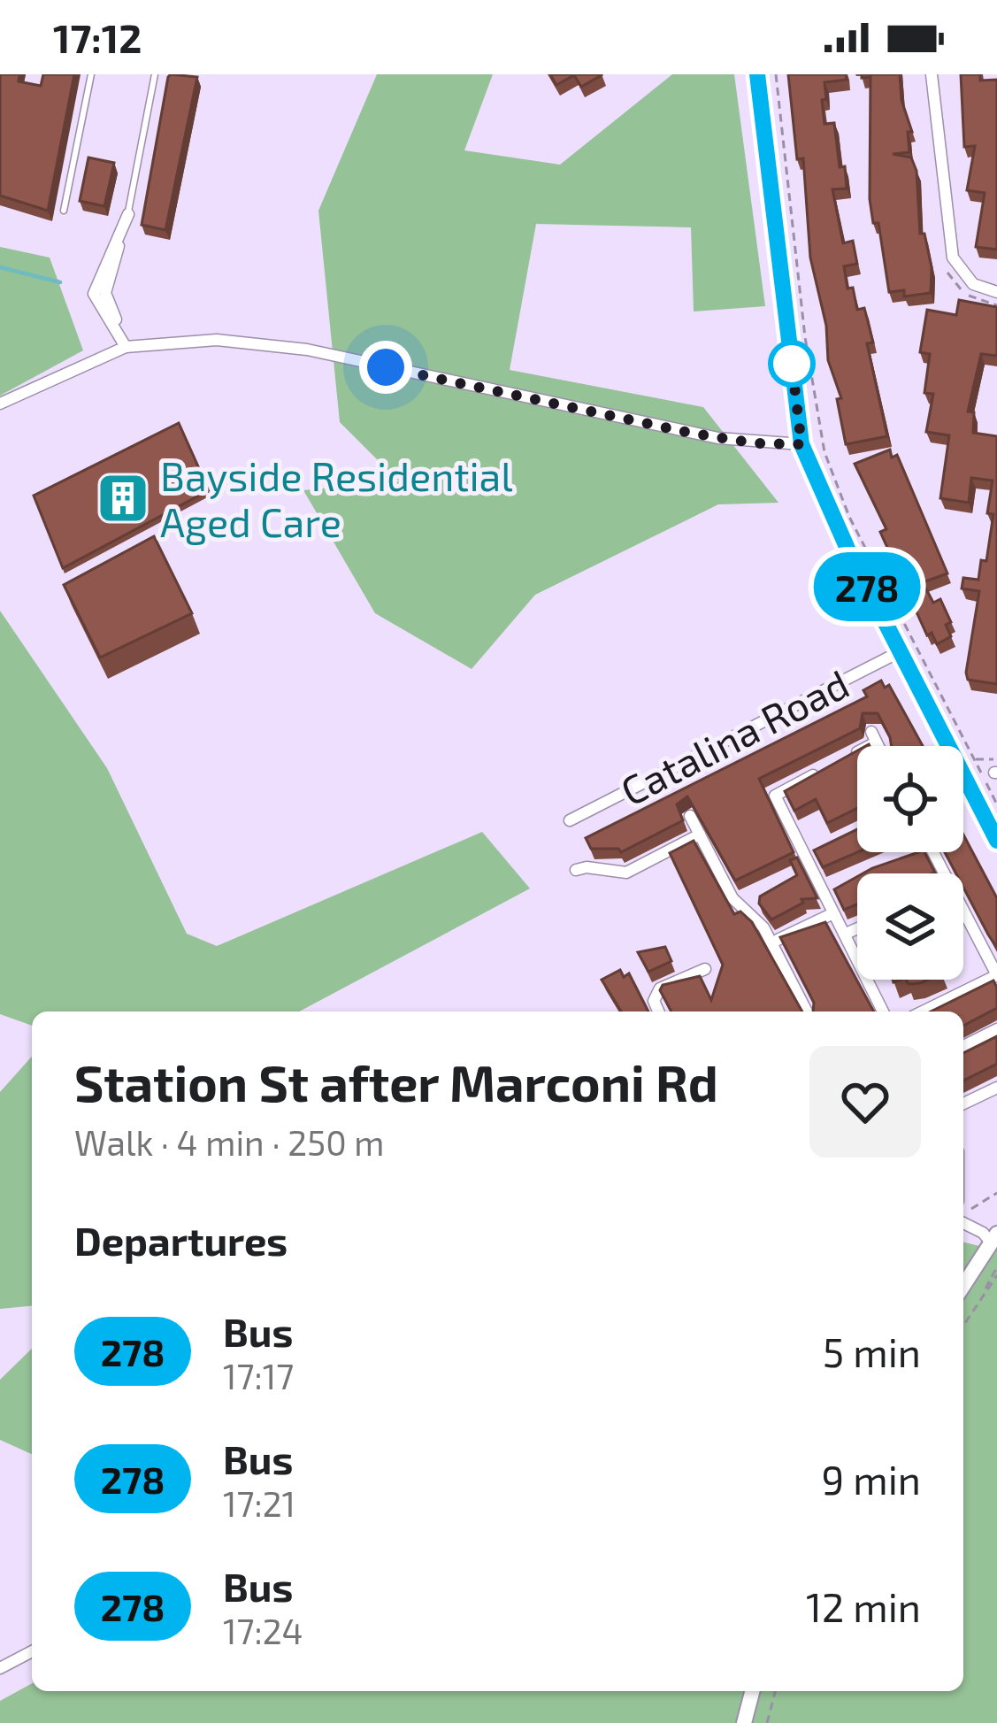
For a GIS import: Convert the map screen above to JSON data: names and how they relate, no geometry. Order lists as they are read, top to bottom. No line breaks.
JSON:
{"streets":{"street":["Catalina Road"]},"places":{"building":["Bayside Residential Aged Care"]},"lines":["bus line 278"],"page":{"status":"17:12","on_map":"278","heading":[["Station St after Marconi Rd","Walk · 4 min · 250 m"],"Departures"],"list":[{"mark":"278","name":"Bus","note":"17:17","value":"5 min"},{"mark":"278","name":"Bus","note":"17:21","value":"9 min"},{"mark":"278","name":"Bus","note":"17:24","value":"12 min"}]}}
